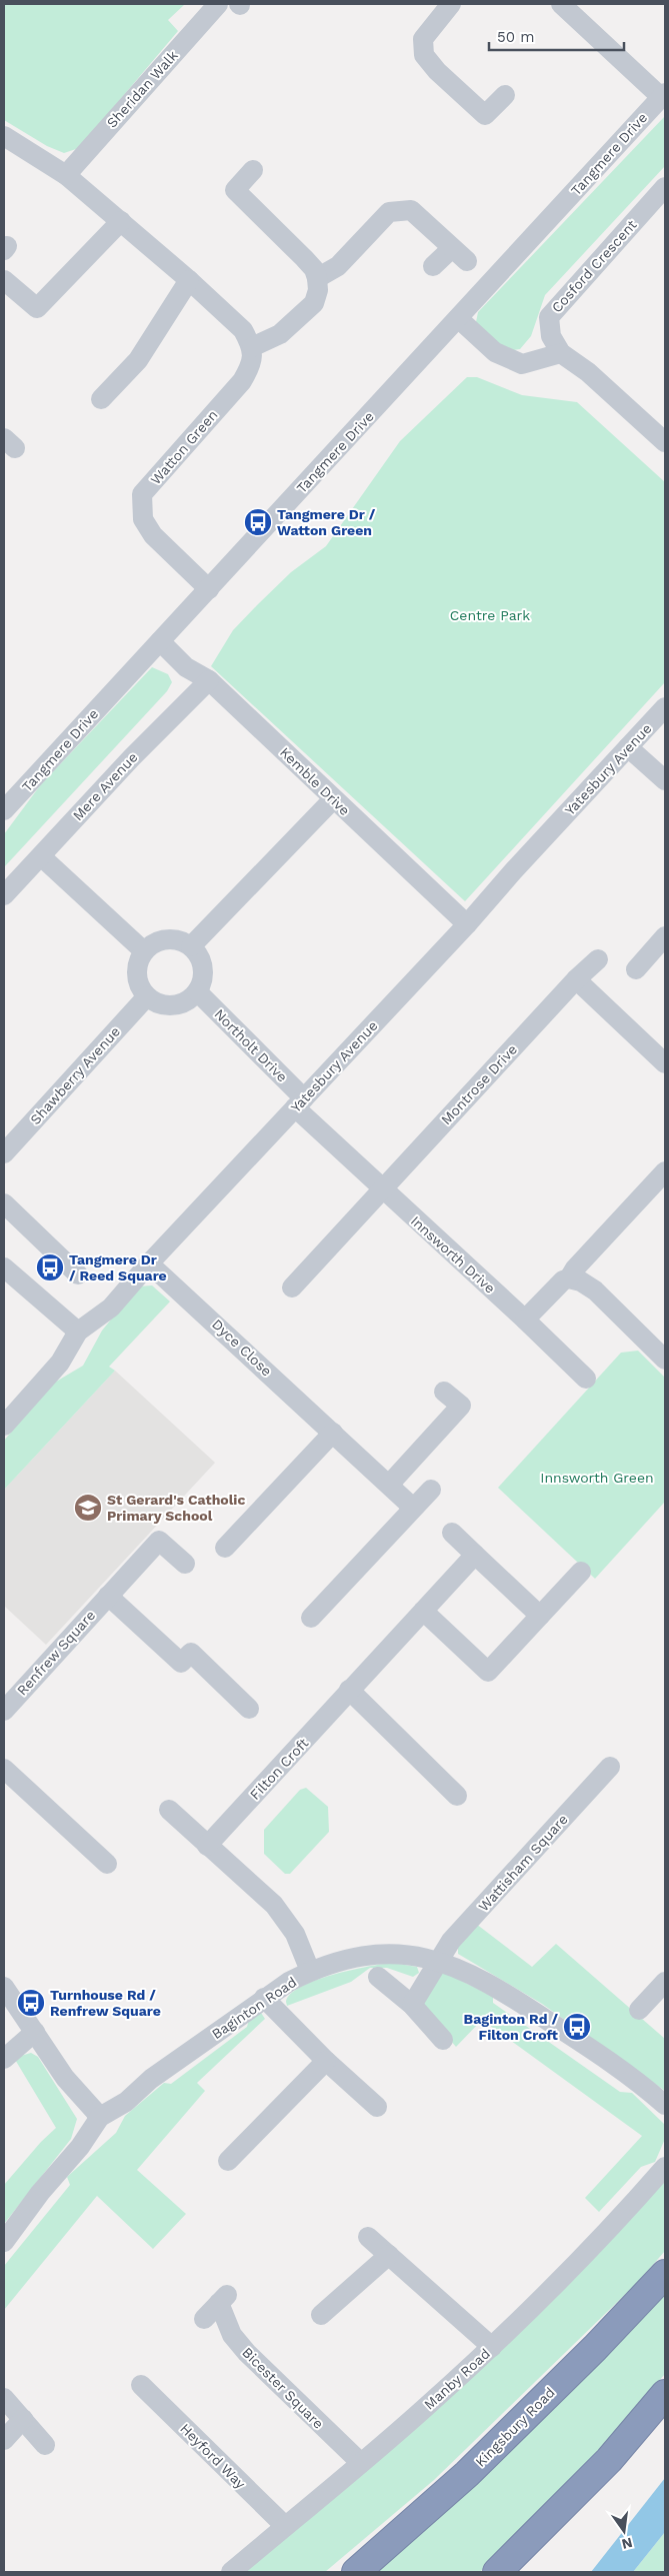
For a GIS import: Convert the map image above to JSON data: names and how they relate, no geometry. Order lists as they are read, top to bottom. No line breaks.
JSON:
{"streets":{"highway":["Kingsbury Road"],"street":["Sheridan Walk","Tangmere Drive","Cosford Crescent","Watton Green","Yatesbury Avenue","Kemble Drive","Mere Avenue","Northolt Drive","Shawberry Avenue","Montrose Drive","Innsworth Drive","Dyce Close","Renfrew Square","Filton Croft","Wattisham Square","Baginton Road","Manby Road","Bicester Square","Heyford Way"]},"crossings":[["Tangmere Drive","Watton Green"],["Tangmere Drive","Kemble Drive"],["Yatesbury Avenue","Kemble Drive"],["Yatesbury Avenue","Northolt Drive"],["Yatesbury Avenue","Innsworth Drive"],["Yatesbury Avenue","Dyce Close"],["Kemble Drive","Mere Avenue"],["Northolt Drive","Shawberry Avenue"],["Northolt Drive","Innsworth Drive"],["Montrose Drive","Innsworth Drive"],["Wattisham Square","Baginton Road"],["Manby Road","Bicester Square"],["Manby Road","Heyford Way"]],"parks":["Centre Park","Innsworth Green"],"places":{"bus stop":["Tangmere Dr / Watton Green","Tangmere Dr / Reed Square","Turnhouse Rd / Renfrew Square","Baginton Rd / Filton Croft"],"school or university":["St Gerard's Catholic Primary School"]},"scale_bar":"50 m","north":"bottom"}
